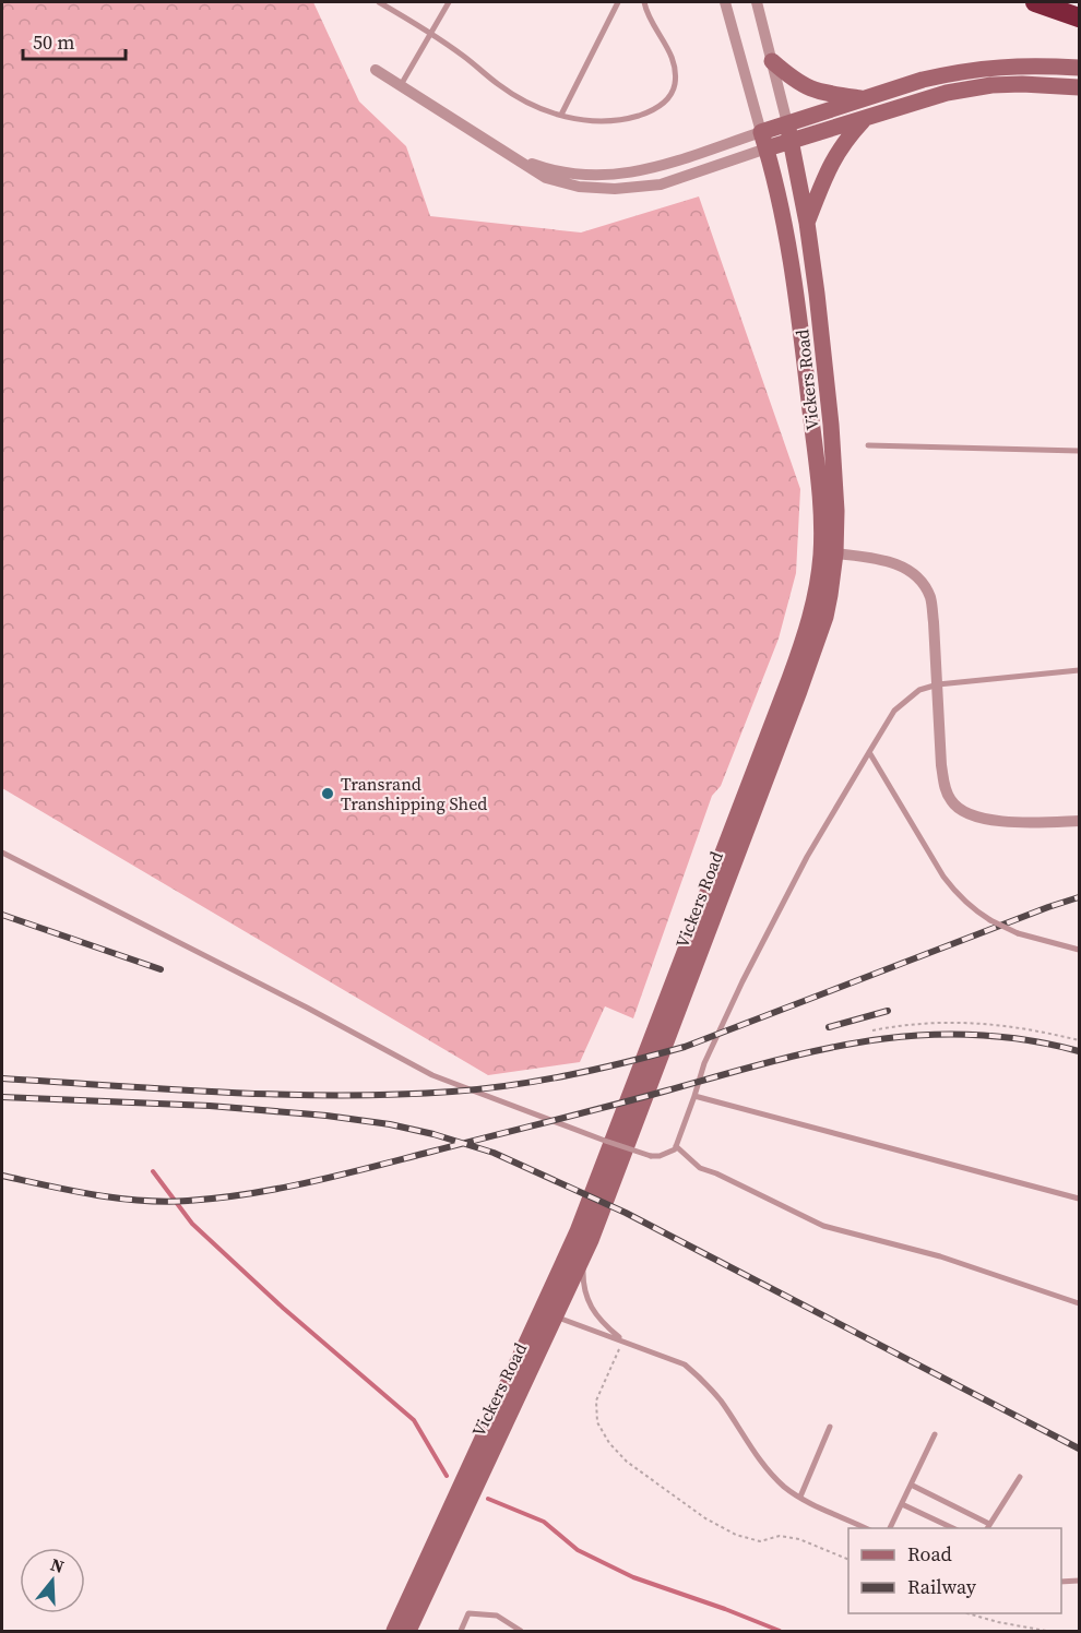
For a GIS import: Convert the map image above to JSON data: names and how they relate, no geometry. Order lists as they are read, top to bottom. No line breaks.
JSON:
{"streets":{"main road":["Vickers Road"]},"places":["Transrand Transhipping Shed"],"legend":["Road","Railway"],"scale_bar":"50 m","north":"top"}
